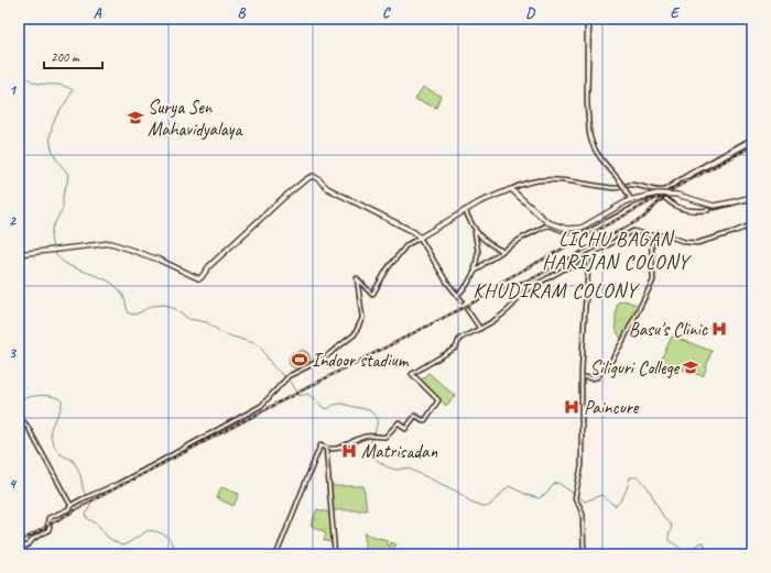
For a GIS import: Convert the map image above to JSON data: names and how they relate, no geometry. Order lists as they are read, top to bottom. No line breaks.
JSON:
{"districts":["LICHU BAGAN HARIJAN COLONY","KHUDIRAM COLONY"],"places":{"school or university":["Surya Sen Mahavidyalaya","Siliguri College"],"hospital":["Basu's Clinic","Paincure","Matrisadan"],"sports":["Indoor stadium"]},"scale_bar":"200 m","grid":{"columns":["A","B","C","D","E"],"rows":["1","2","3","4"]}}
